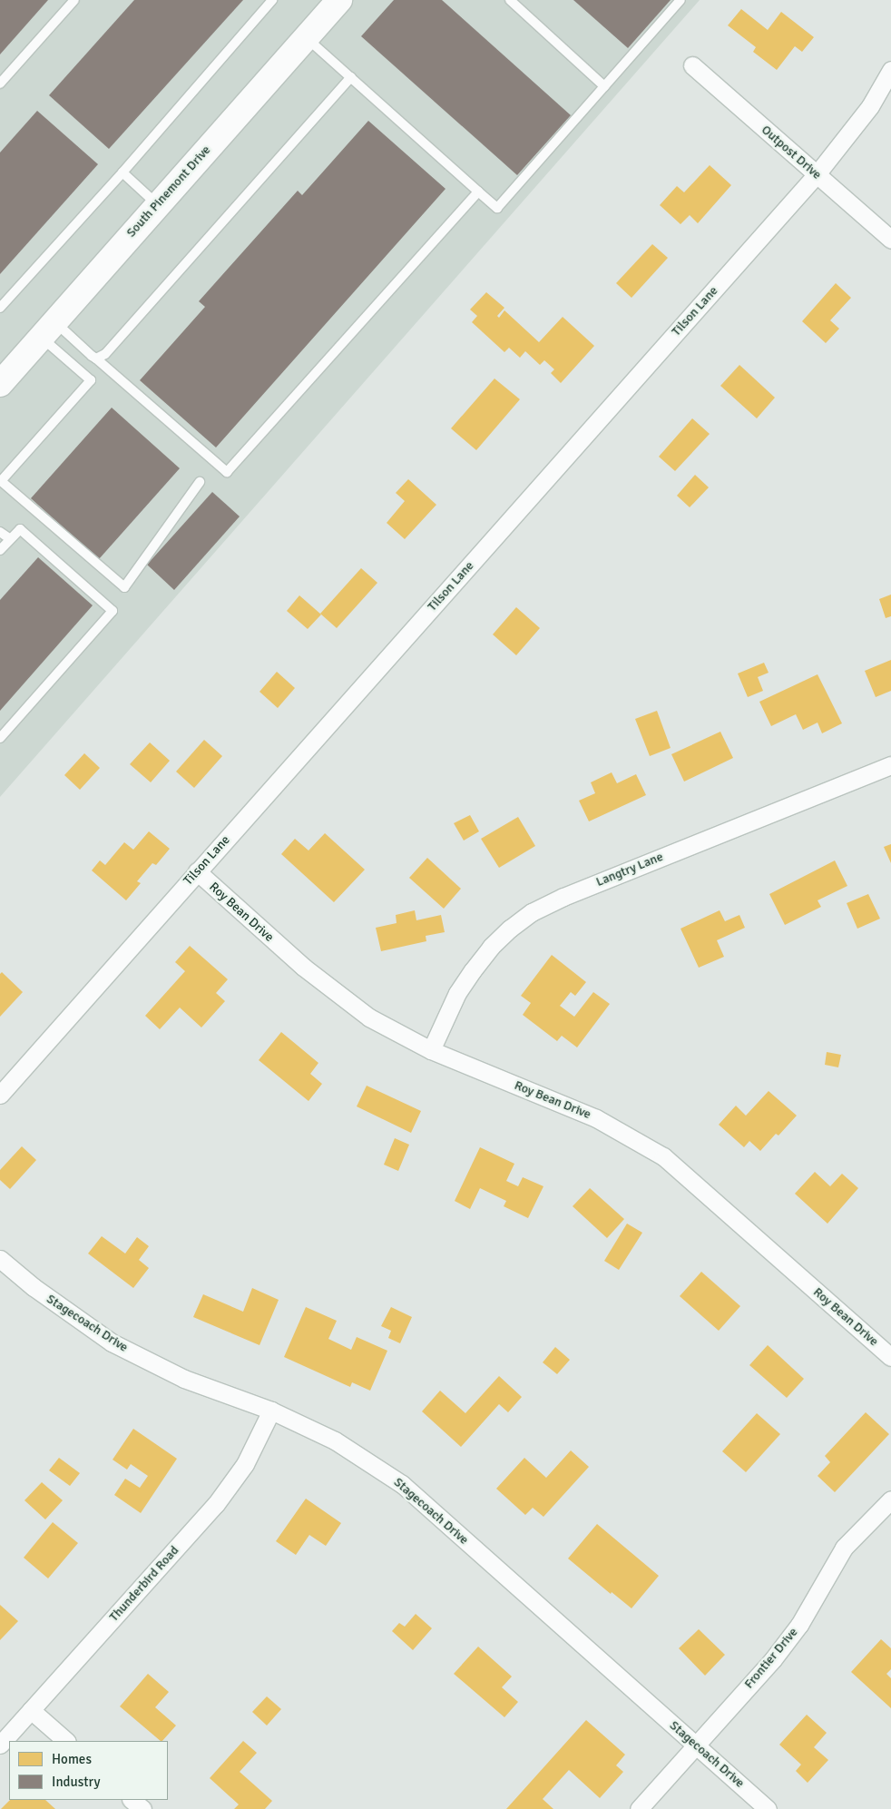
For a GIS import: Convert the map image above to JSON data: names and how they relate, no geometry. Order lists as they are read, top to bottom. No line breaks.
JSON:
{"streets":{"street":["Outpost Drive","South Pinemont Drive","Tilson Lane","Langtry Lane","Roy Bean Drive","Stagecoach Drive","Thunderbird Road","Frontier Drive"]},"crossings":[["Outpost Drive","Tilson Lane"],["Tilson Lane","Roy Bean Drive"],["Langtry Lane","Roy Bean Drive"],["Stagecoach Drive","Thunderbird Road"],["Stagecoach Drive","Frontier Drive"]],"legend":["Homes","Industry"]}
